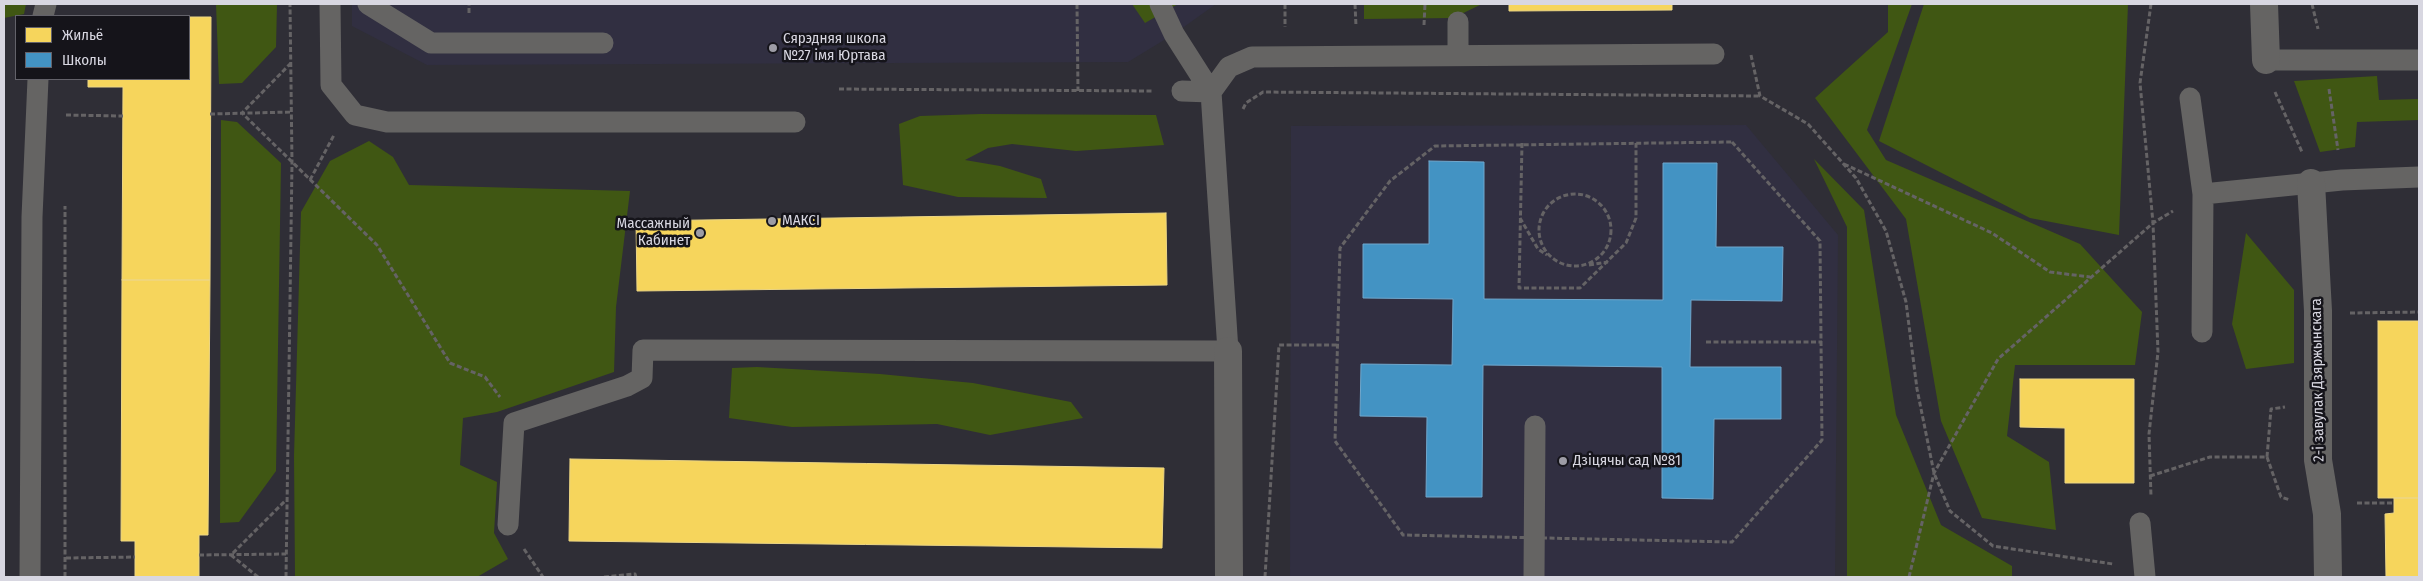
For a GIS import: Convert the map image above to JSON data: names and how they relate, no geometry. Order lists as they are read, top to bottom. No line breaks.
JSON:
{"streets":{"street":["2-і завулак Дзяржынскага"]},"places":["Сярэдняя школа №27 імя Юртава","МАКСІ","Массажный Кабинет","Дзіцячы сад №81"],"legend":["Жильё","Школы"]}
